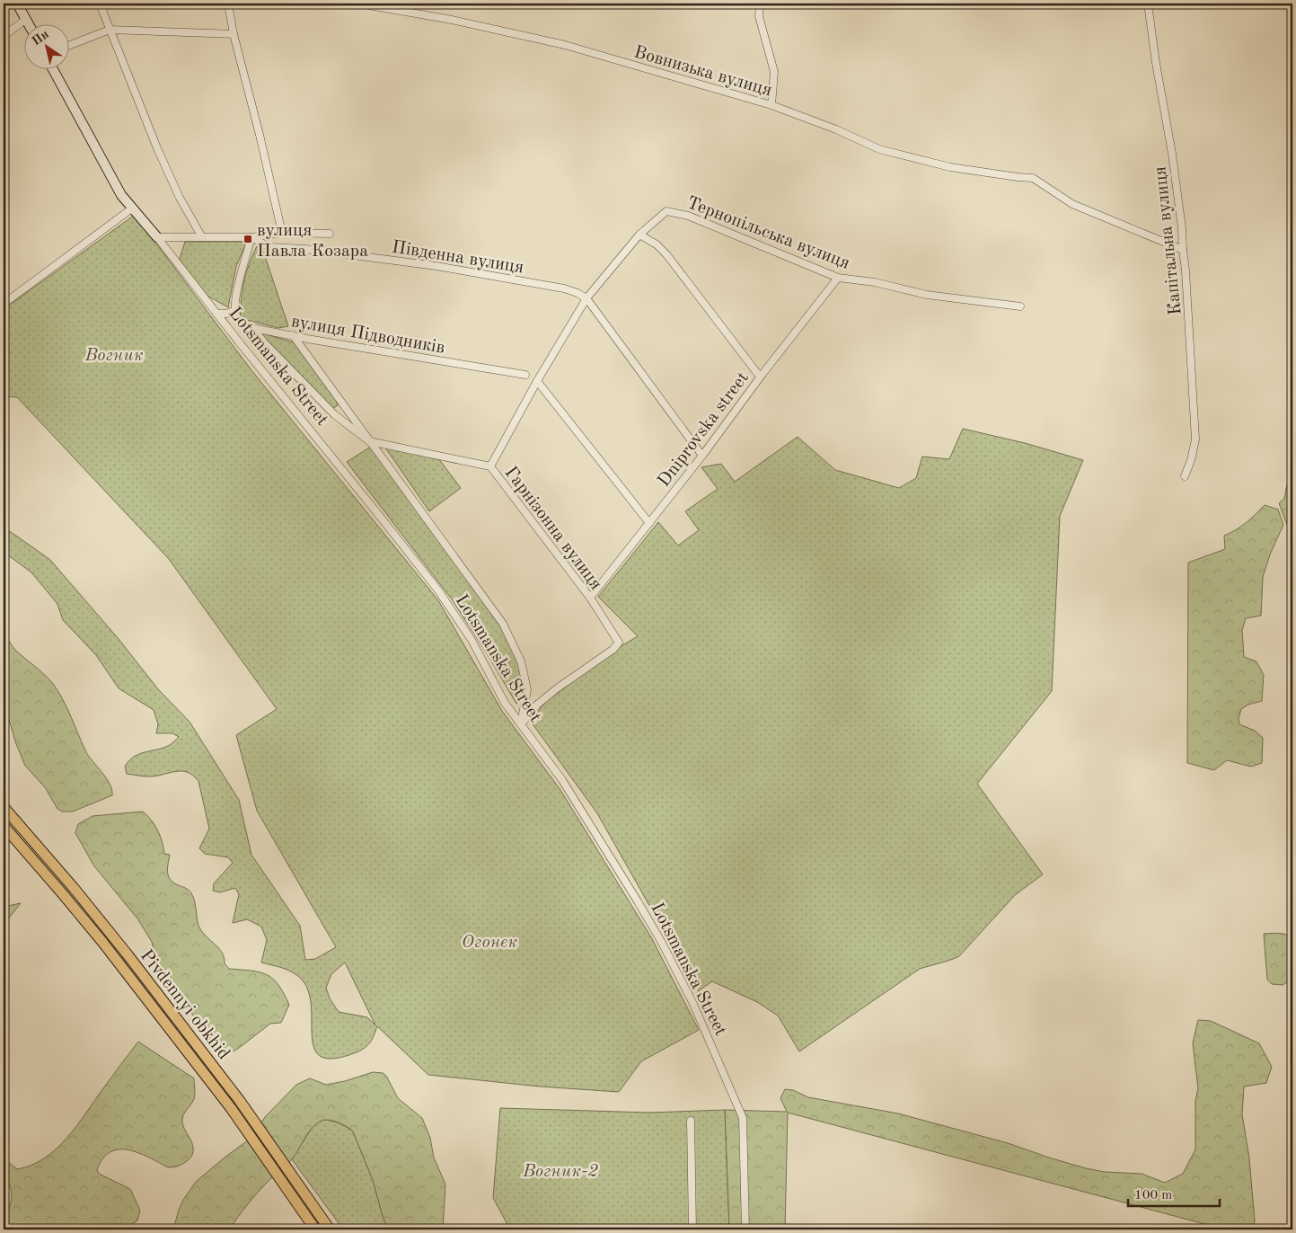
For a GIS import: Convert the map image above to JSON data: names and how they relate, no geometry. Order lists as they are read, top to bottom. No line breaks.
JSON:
{"streets":{"main road":["Pivdennyi obkhid"],"street":["Вовнизька вулиця","Тернопільська вулиця","Капітальна вулиця","Південна вулиця","вулиця Підводників","Lotsmanska Street","Dniprovska street","Гарнізонна вулиця"]},"crossings":[["Вовнизька вулиця","Капітальна вулиця"],["Тернопільська вулиця","Dniprovska street"],["Lotsmanska Street","Гарнізонна вулиця"],["Dniprovska street","Гарнізонна вулиця"]],"parks":["Вогник","Огонек","Вогник-2"],"places":{"transit":["вулиця Павла Козара"]},"scale_bar":"100 m","north":"top left"}
